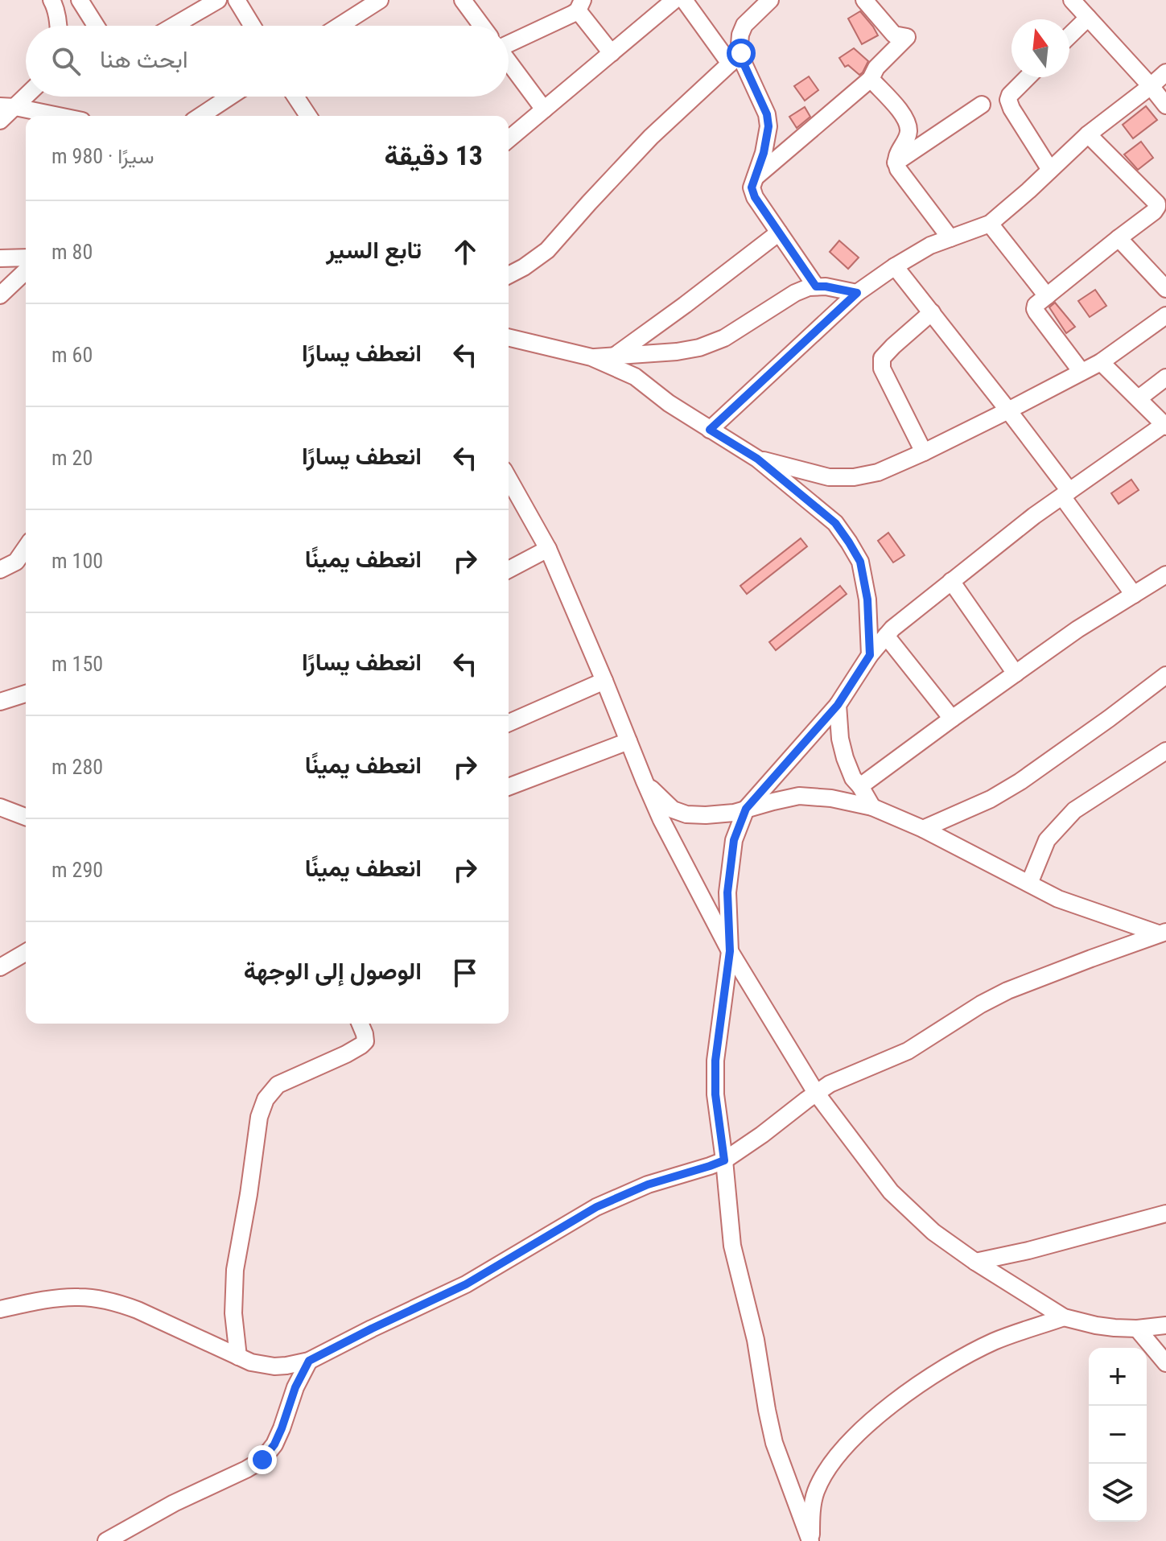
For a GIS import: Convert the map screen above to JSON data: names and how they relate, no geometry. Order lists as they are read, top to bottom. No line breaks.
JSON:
{"north":"top","page":{"search":"ابحث هنا","heading":["13 دقيقة","سيرًا · 980 m"],"list":[["تابع السير","80 m"],["انعطف يسارًا","60 m"],["انعطف يسارًا","20 m"],["انعطف يمينًا","100 m"],["انعطف يسارًا","150 m"],["انعطف يمينًا","280 m"],["انعطف يمينًا","290 m"],"الوصول إلى الوجهة"],"map_buttons":["+","−"]}}
